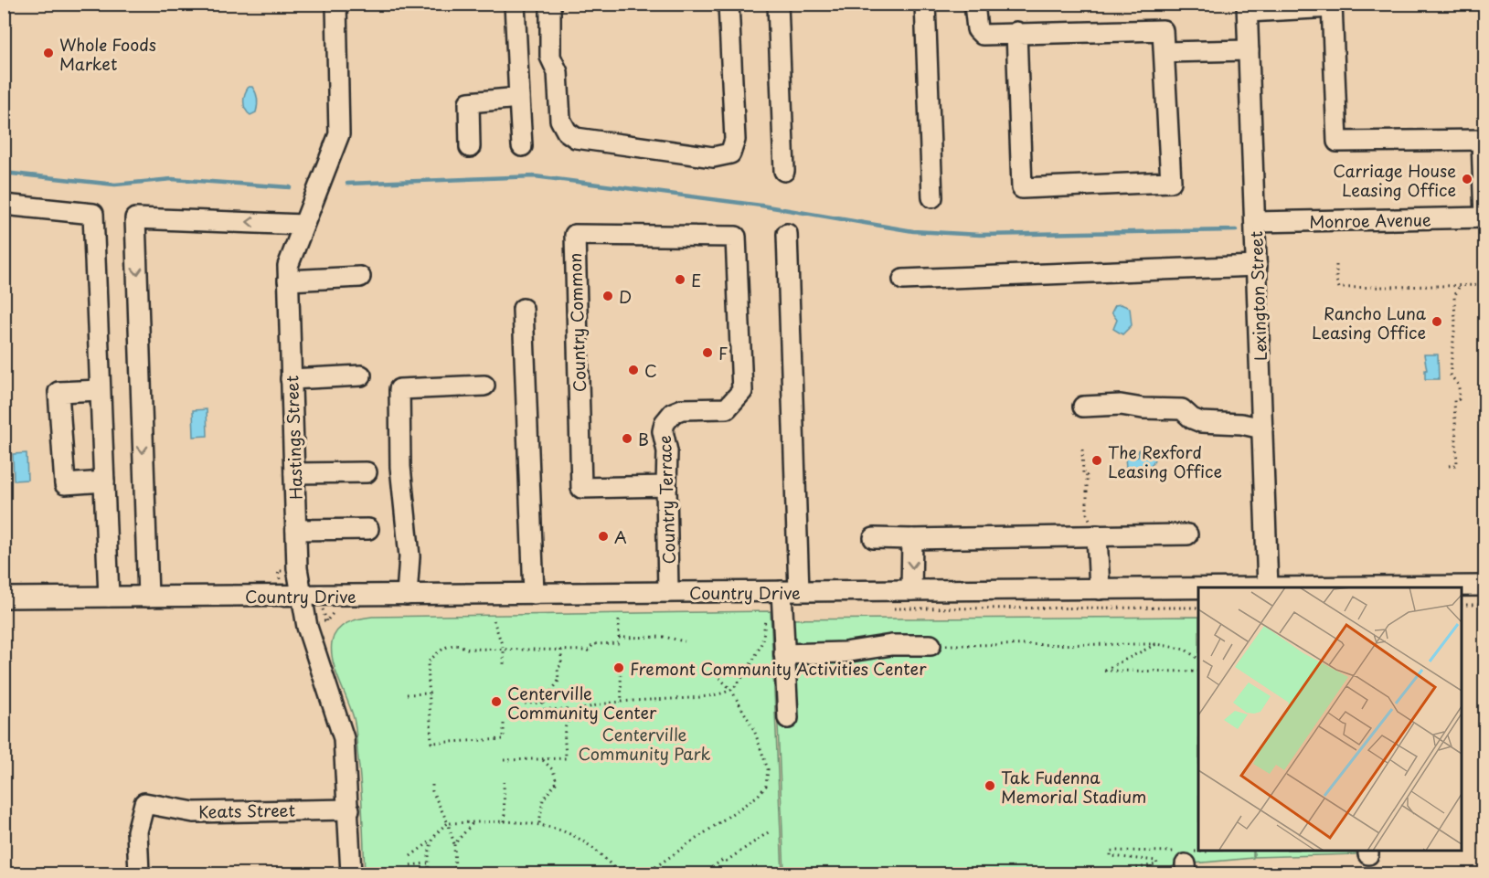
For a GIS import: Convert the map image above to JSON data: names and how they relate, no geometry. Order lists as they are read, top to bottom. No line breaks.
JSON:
{"streets":{"street":["Monroe Avenue","Lexington Street","Country Common","Hastings Street","Country Terrace","Country Drive","Keats Street"]},"crossings":[["Monroe Avenue","Lexington Street"],["Lexington Street","Country Drive"],["Country Common","Country Terrace"],["Hastings Street","Country Drive"],["Hastings Street","Keats Street"],["Country Terrace","Country Drive"]],"parks":["Centerville Community Park"],"places":["Whole Foods Market","Carriage House Leasing Office","E","D","Rancho Luna Leasing Office","F","C","B","The Rexford Leasing Office","A","Fremont Community Activities Center","Centerville Community Center","Tak Fudenna Memorial Stadium"]}
